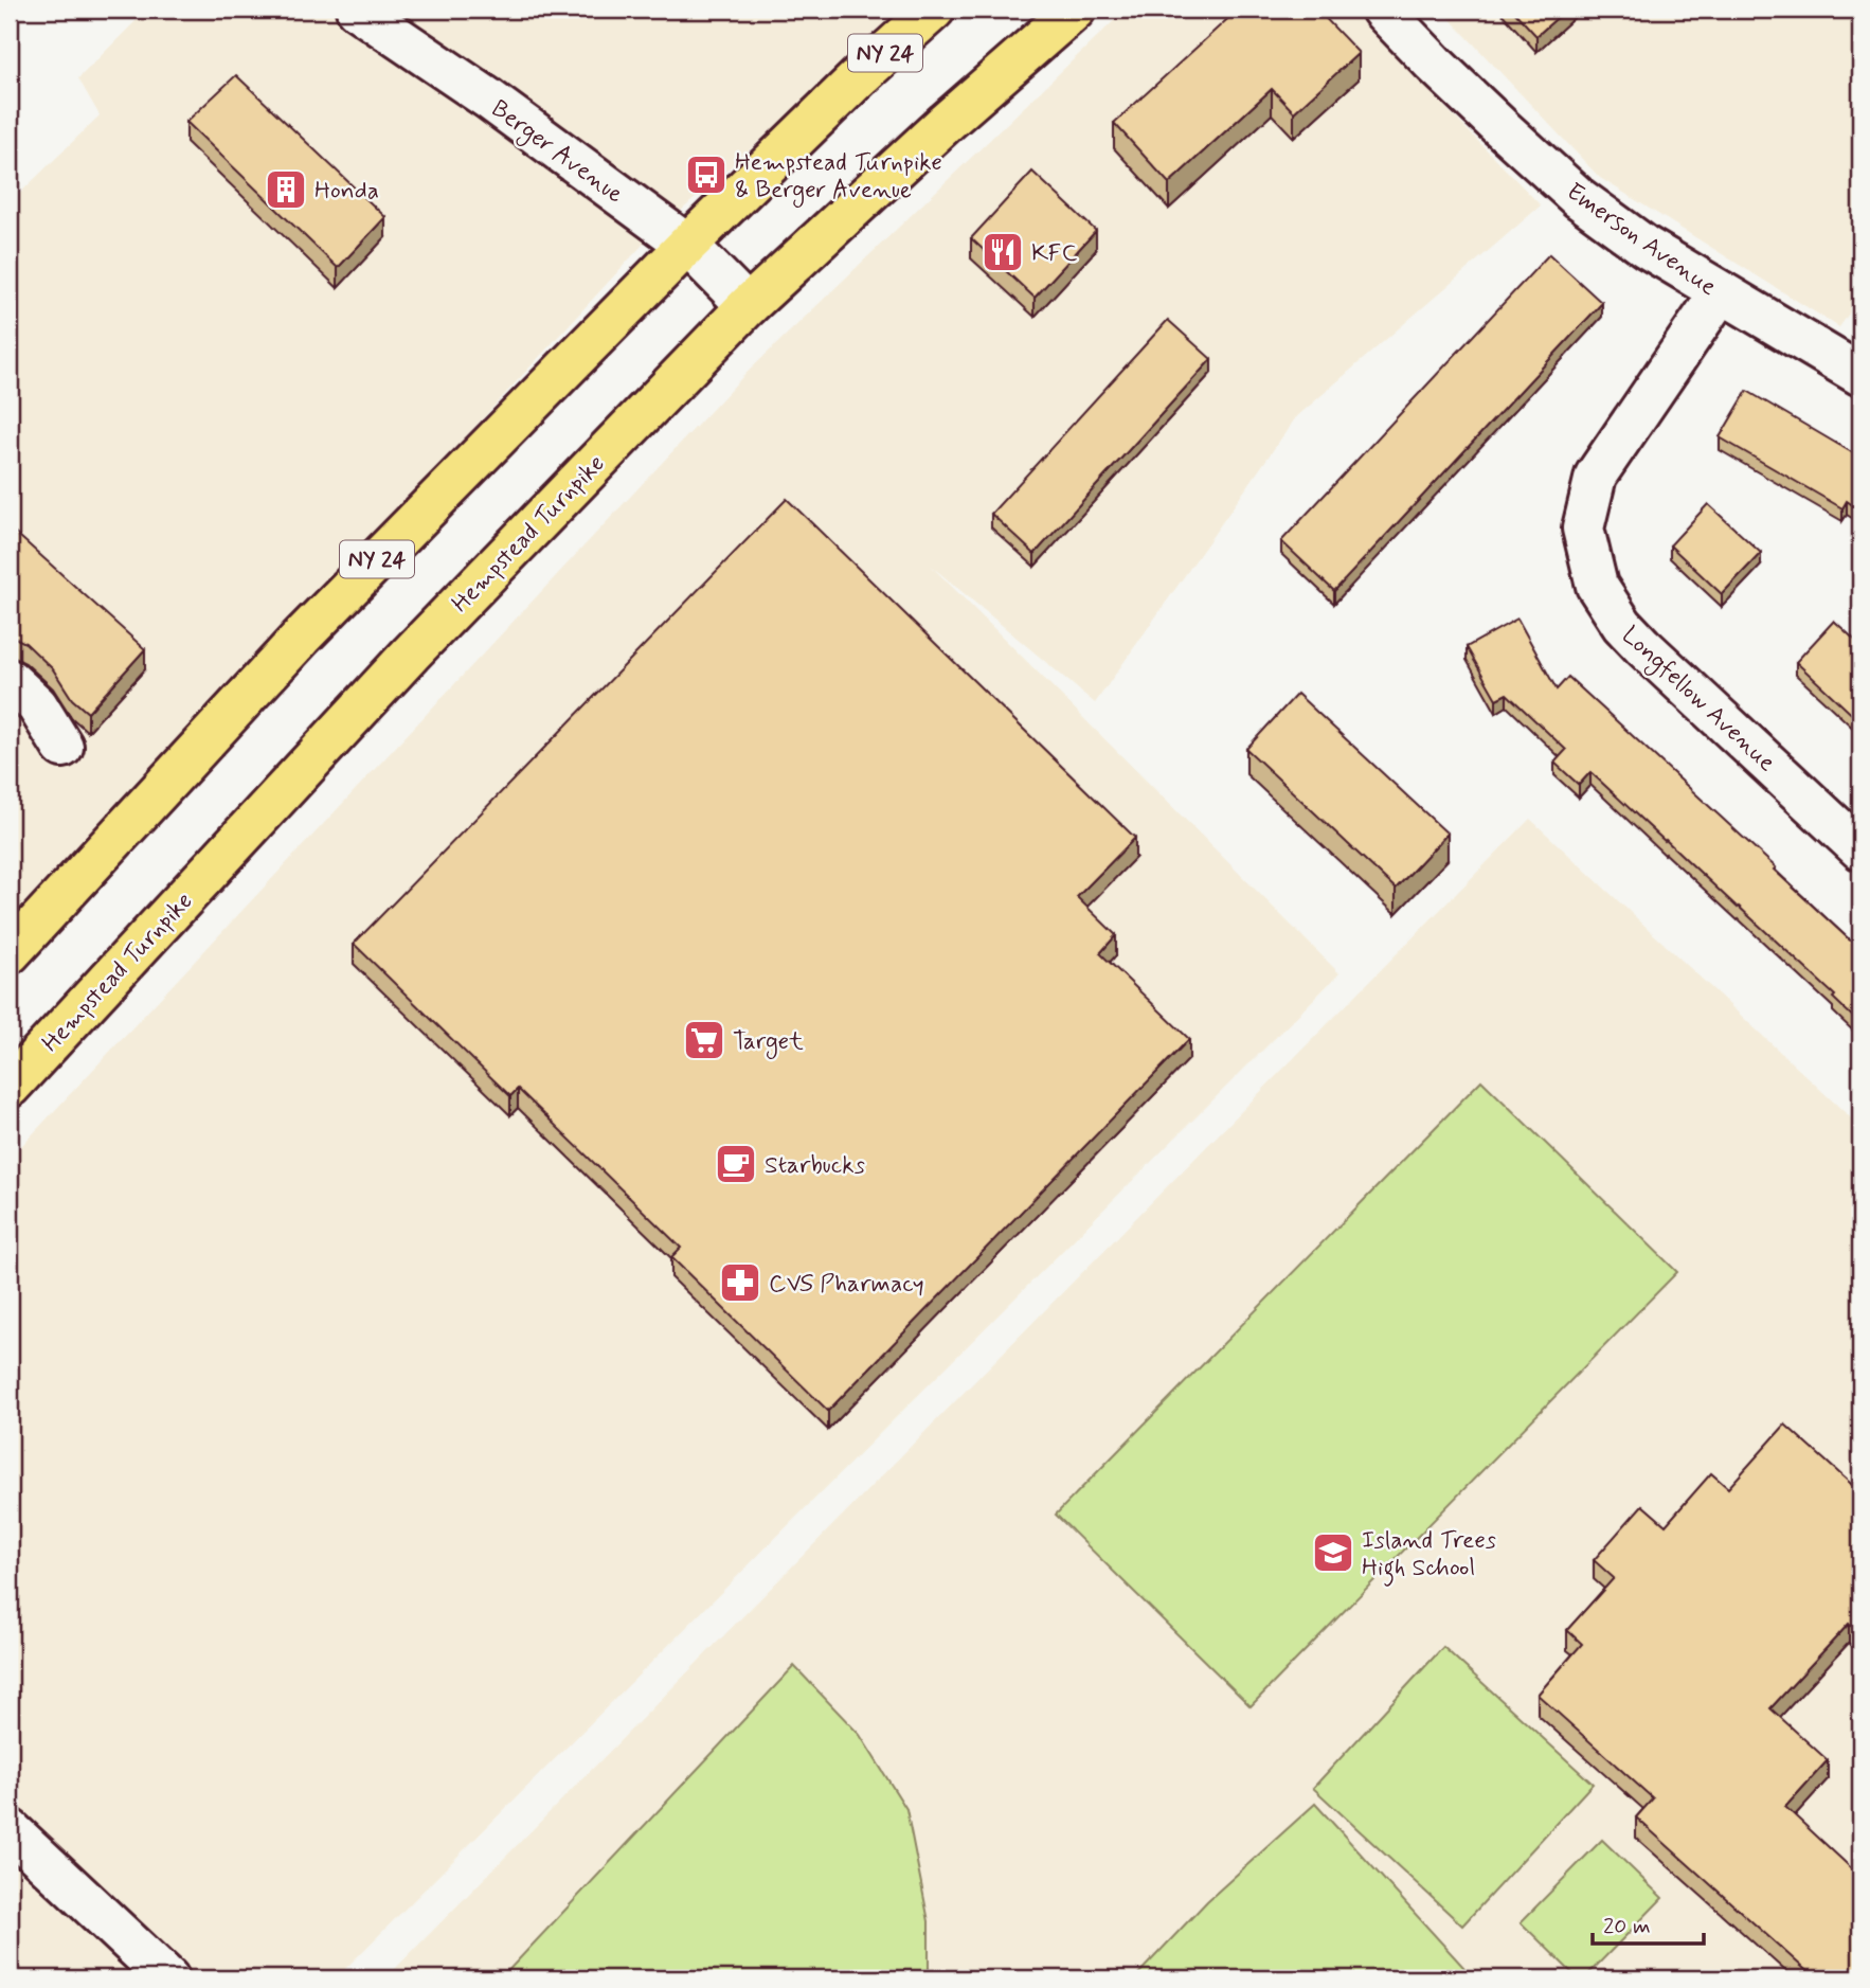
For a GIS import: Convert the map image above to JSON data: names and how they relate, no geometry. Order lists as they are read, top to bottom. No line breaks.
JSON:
{"streets":{"main road":["NY 24","Hempstead Turnpike"],"street":["Berger Avenue","Emerson Avenue","Longfellow Avenue"]},"crossings":[["NY 24","Berger Avenue"],["Berger Avenue","Hempstead Turnpike"],["Emerson Avenue","Longfellow Avenue"]],"places":{"bus stop":["Hempstead Turnpike & Berger Avenue"],"building":["Honda"],"restaurant":["KFC"],"supermarket":["Target"],"cafe":["Starbucks"],"pharmacy":["CVS Pharmacy"],"school or university":["Island Trees High School"]},"scale_bar":"20 m"}
